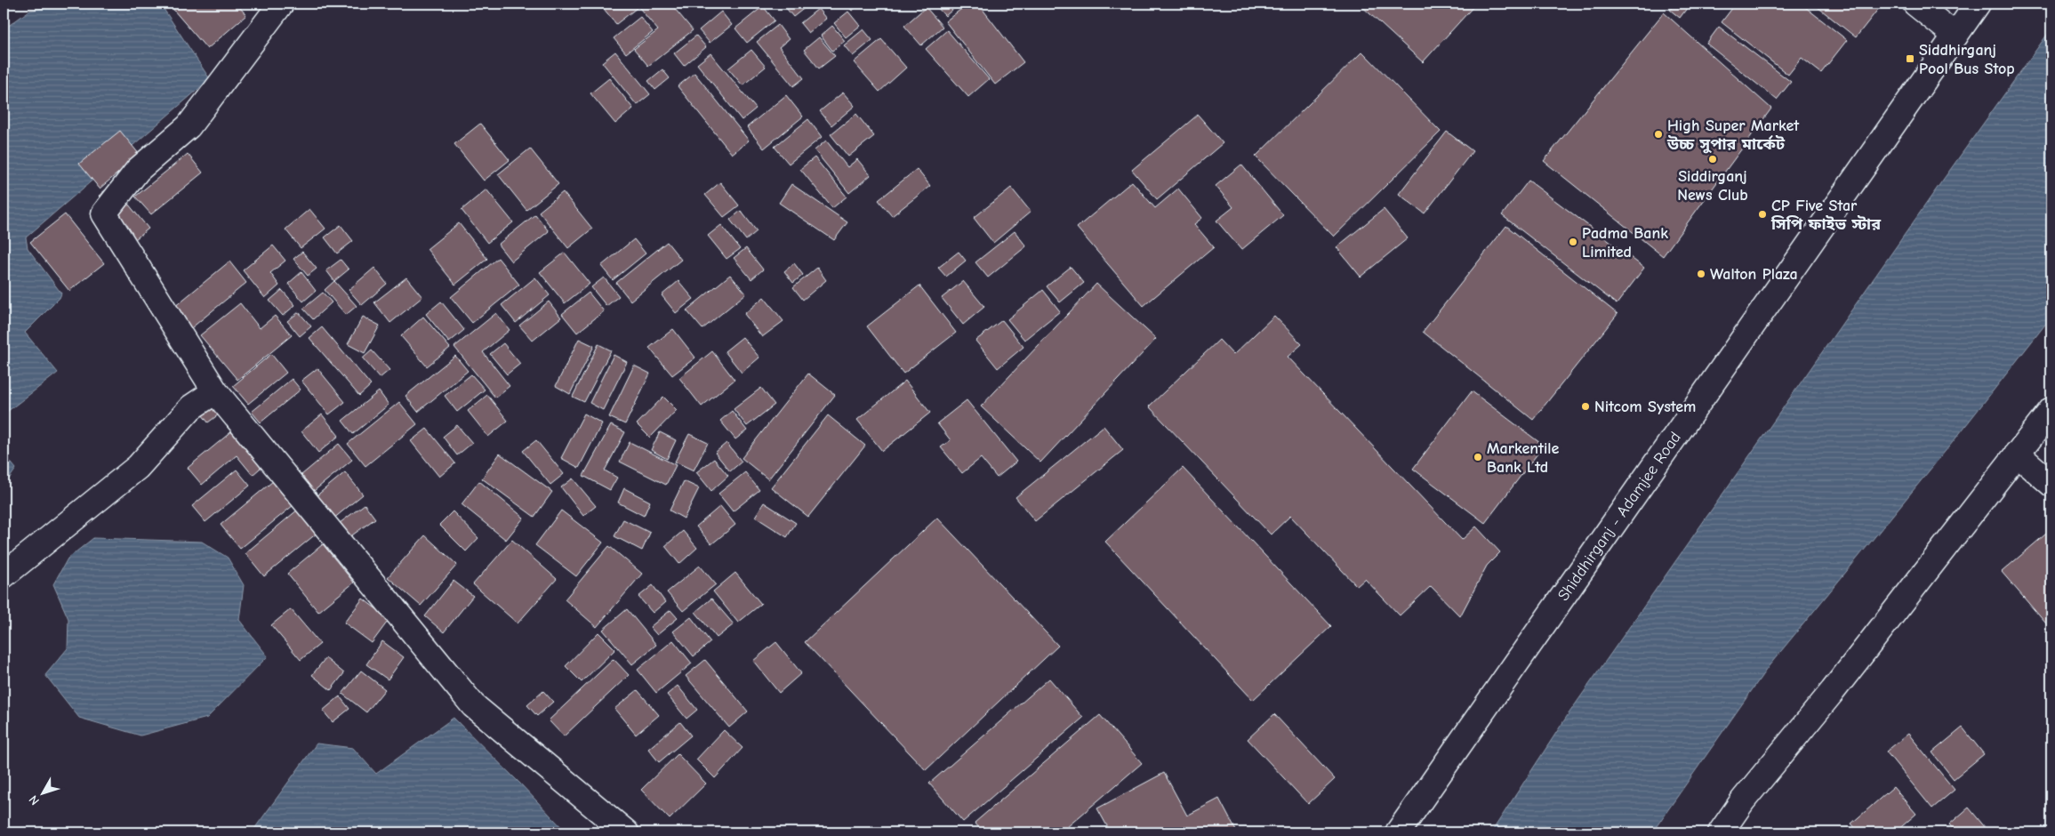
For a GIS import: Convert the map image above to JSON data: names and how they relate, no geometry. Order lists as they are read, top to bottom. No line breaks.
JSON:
{"streets":{"street":["Shiddhirganj - Adamjee Road"]},"places":{"transit":["Siddhirganj Pool Bus Stop"],"other":["High Super Market উচ্চ সুপার মার্কেট","Siddirganj News Club","CP Five Star সিপি ফাইভ স্টার","Padma Bank Limited","Walton Plaza","Nitcom System","Markentile Bank Ltd"]},"north":"bottom left"}
